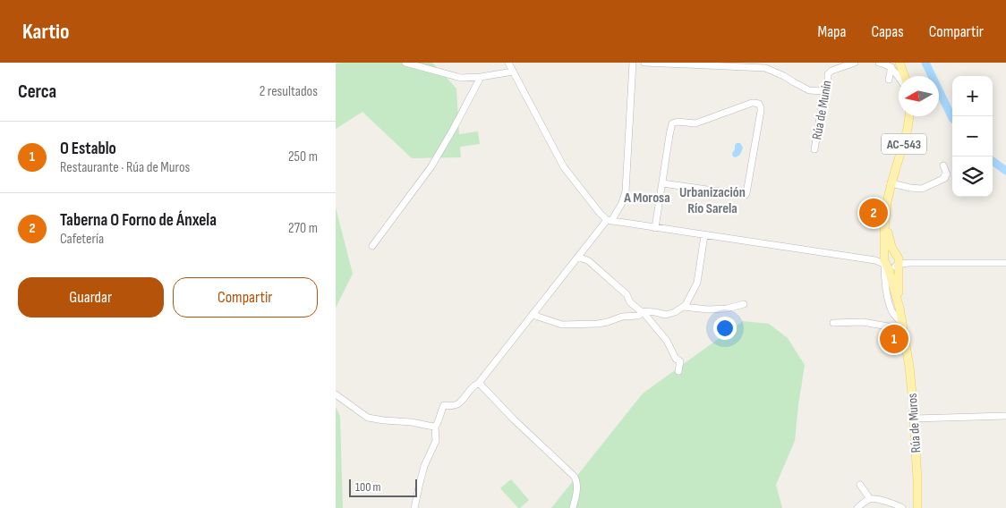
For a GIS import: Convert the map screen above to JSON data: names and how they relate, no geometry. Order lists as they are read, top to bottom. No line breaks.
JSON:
{"streets":{"main road":["AC-543","Rúa de Muros"],"street":["Rúa de Munín"]},"crossings":[["AC-543","Rúa de Muros"]],"districts":["Urbanización Río Sarela","A Morosa"],"scale_bar":"100 m","north":"left","page":{"header":"Kartio","nav":["Mapa","Capas","Compartir"],"heading":["Cerca","2 resultados"],"map_buttons":["+","−"],"list":[{"mark":"1","name":"O Establo","note":"Restaurante · Rúa de Muros","value":"250 m"},{"mark":"2","name":"Taberna O Forno de Ánxela","note":"Cafetería","value":"270 m"}],"pins":["2","1"],"buttons":["Guardar","Compartir"],"scale":"100 m"}}
